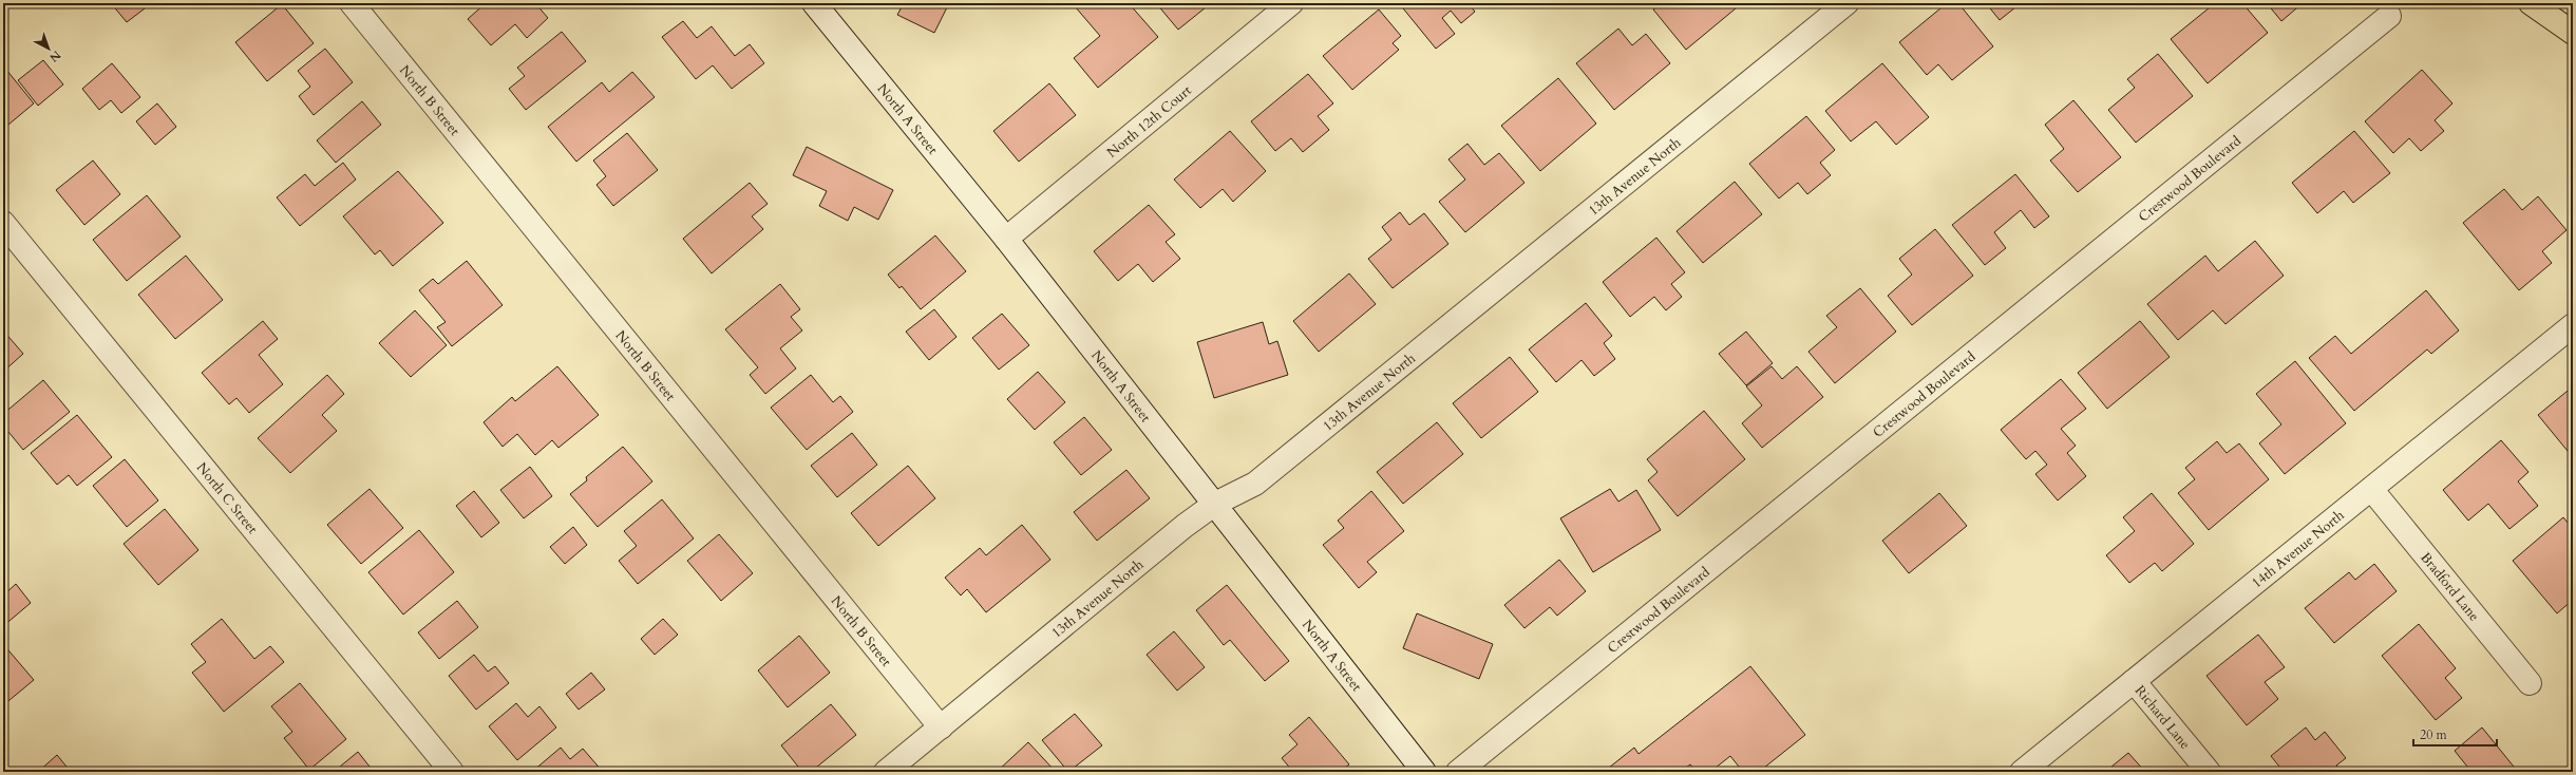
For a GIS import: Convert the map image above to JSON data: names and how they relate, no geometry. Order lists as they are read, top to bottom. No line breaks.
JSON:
{"streets":{"street":["North B Street","North A Street","North 12th Court","13th Avenue North","Crestwood Boulevard","North C Street","14th Avenue North","Bradford Lane","Richard Lane"]},"crossings":[["North B Street","13th Avenue North"],["North A Street","North 12th Court"],["North A Street","13th Avenue North"],["14th Avenue North","Bradford Lane"],["14th Avenue North","Richard Lane"]],"scale_bar":"20 m","north":"bottom right"}
